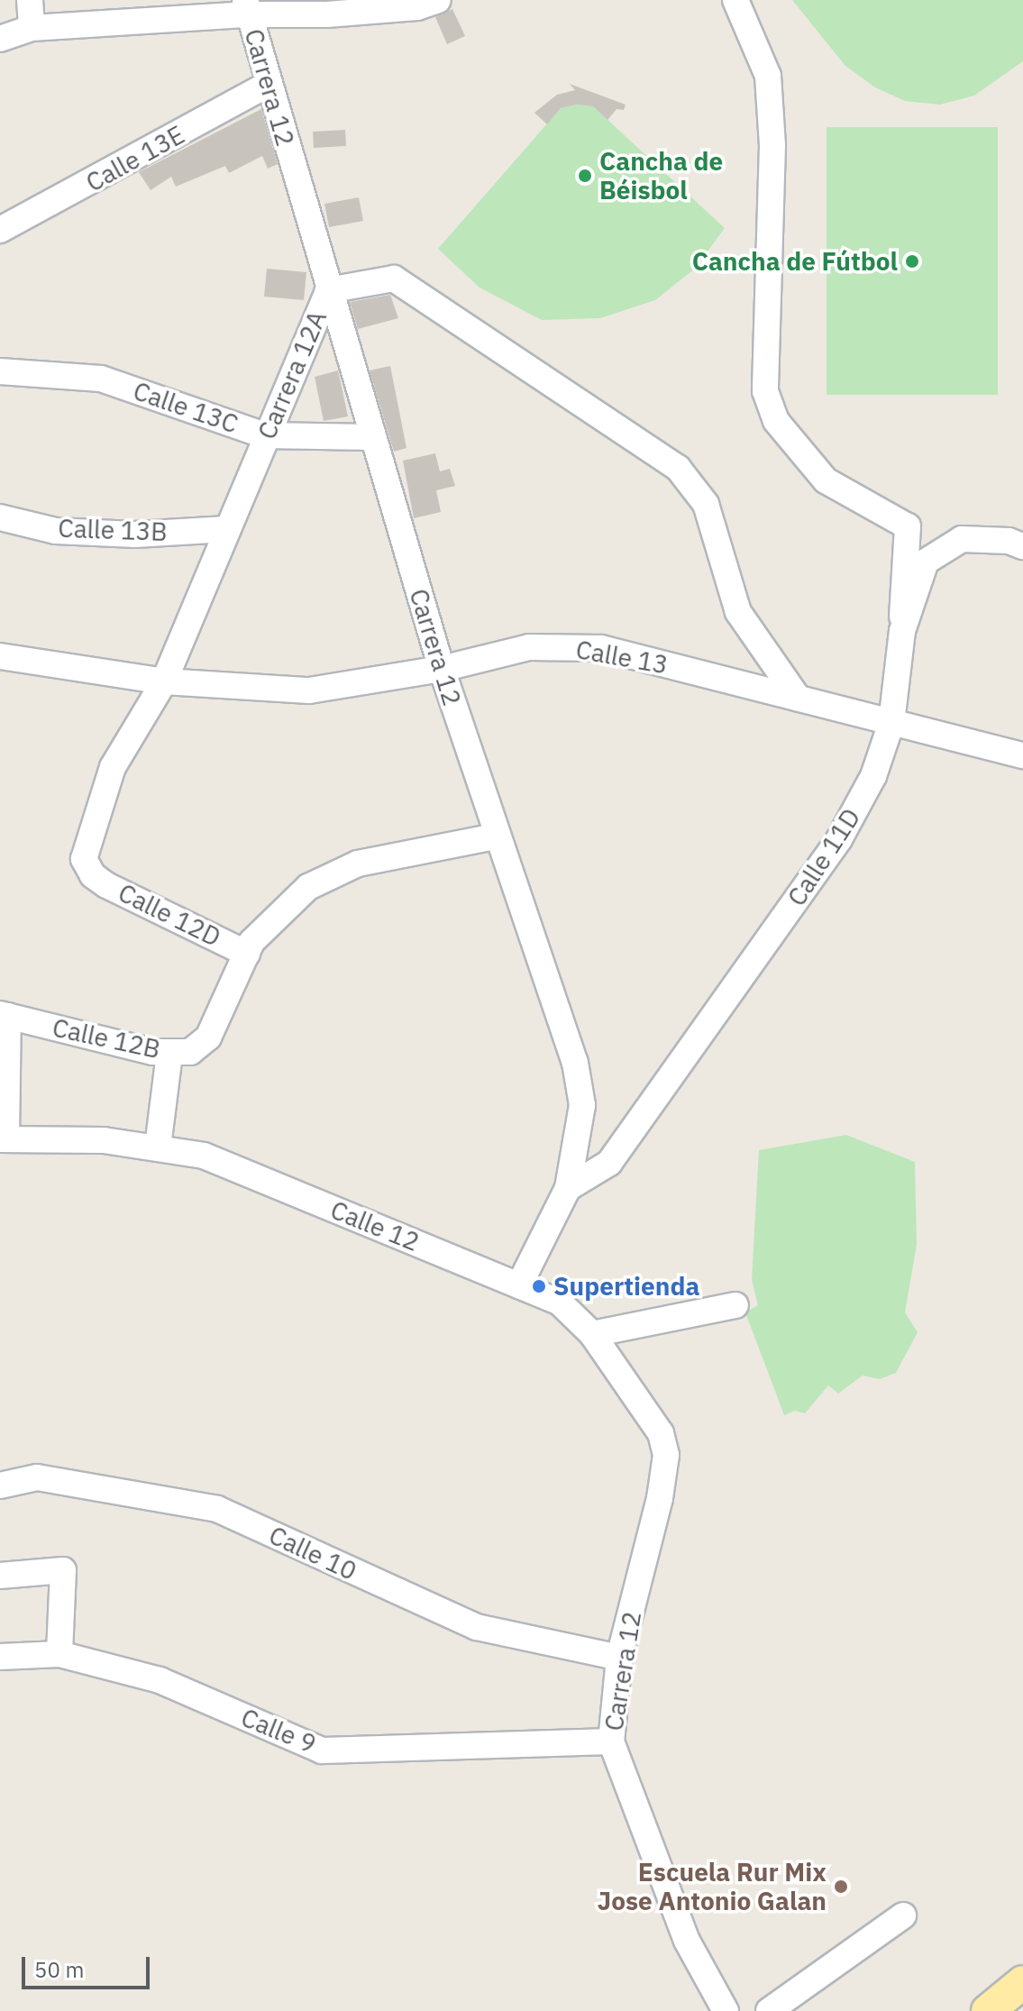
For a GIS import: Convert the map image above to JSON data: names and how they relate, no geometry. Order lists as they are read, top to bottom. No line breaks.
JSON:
{"streets":{"street":["Carrera 12","Calle 13E","Carrera 12A","Calle 13C","Calle 13B","Calle 13","Calle 11D","Calle 12D","Calle 12B","Calle 12","Calle 10","Calle 9"]},"crossings":[["Carrera 12","Calle 13E"],["Carrera 12","Carrera 12A"],["Carrera 12","Calle 13C"],["Carrera 12","Calle 13"],["Carrera 12","Calle 11D"],["Carrera 12","Calle 12"],["Carrera 12","Calle 10"],["Carrera 12","Calle 9"],["Carrera 12A","Calle 13C"],["Carrera 12A","Calle 13B"],["Carrera 12A","Calle 13"],["Carrera 12A","Calle 12D"],["Calle 13","Calle 11D"],["Calle 12D","Calle 12B"]],"places":["Cancha de Béisbol","Cancha de Fútbol","Supertienda","Escuela Rur Mix Jose Antonio Galan"],"scale_bar":"50 m"}
